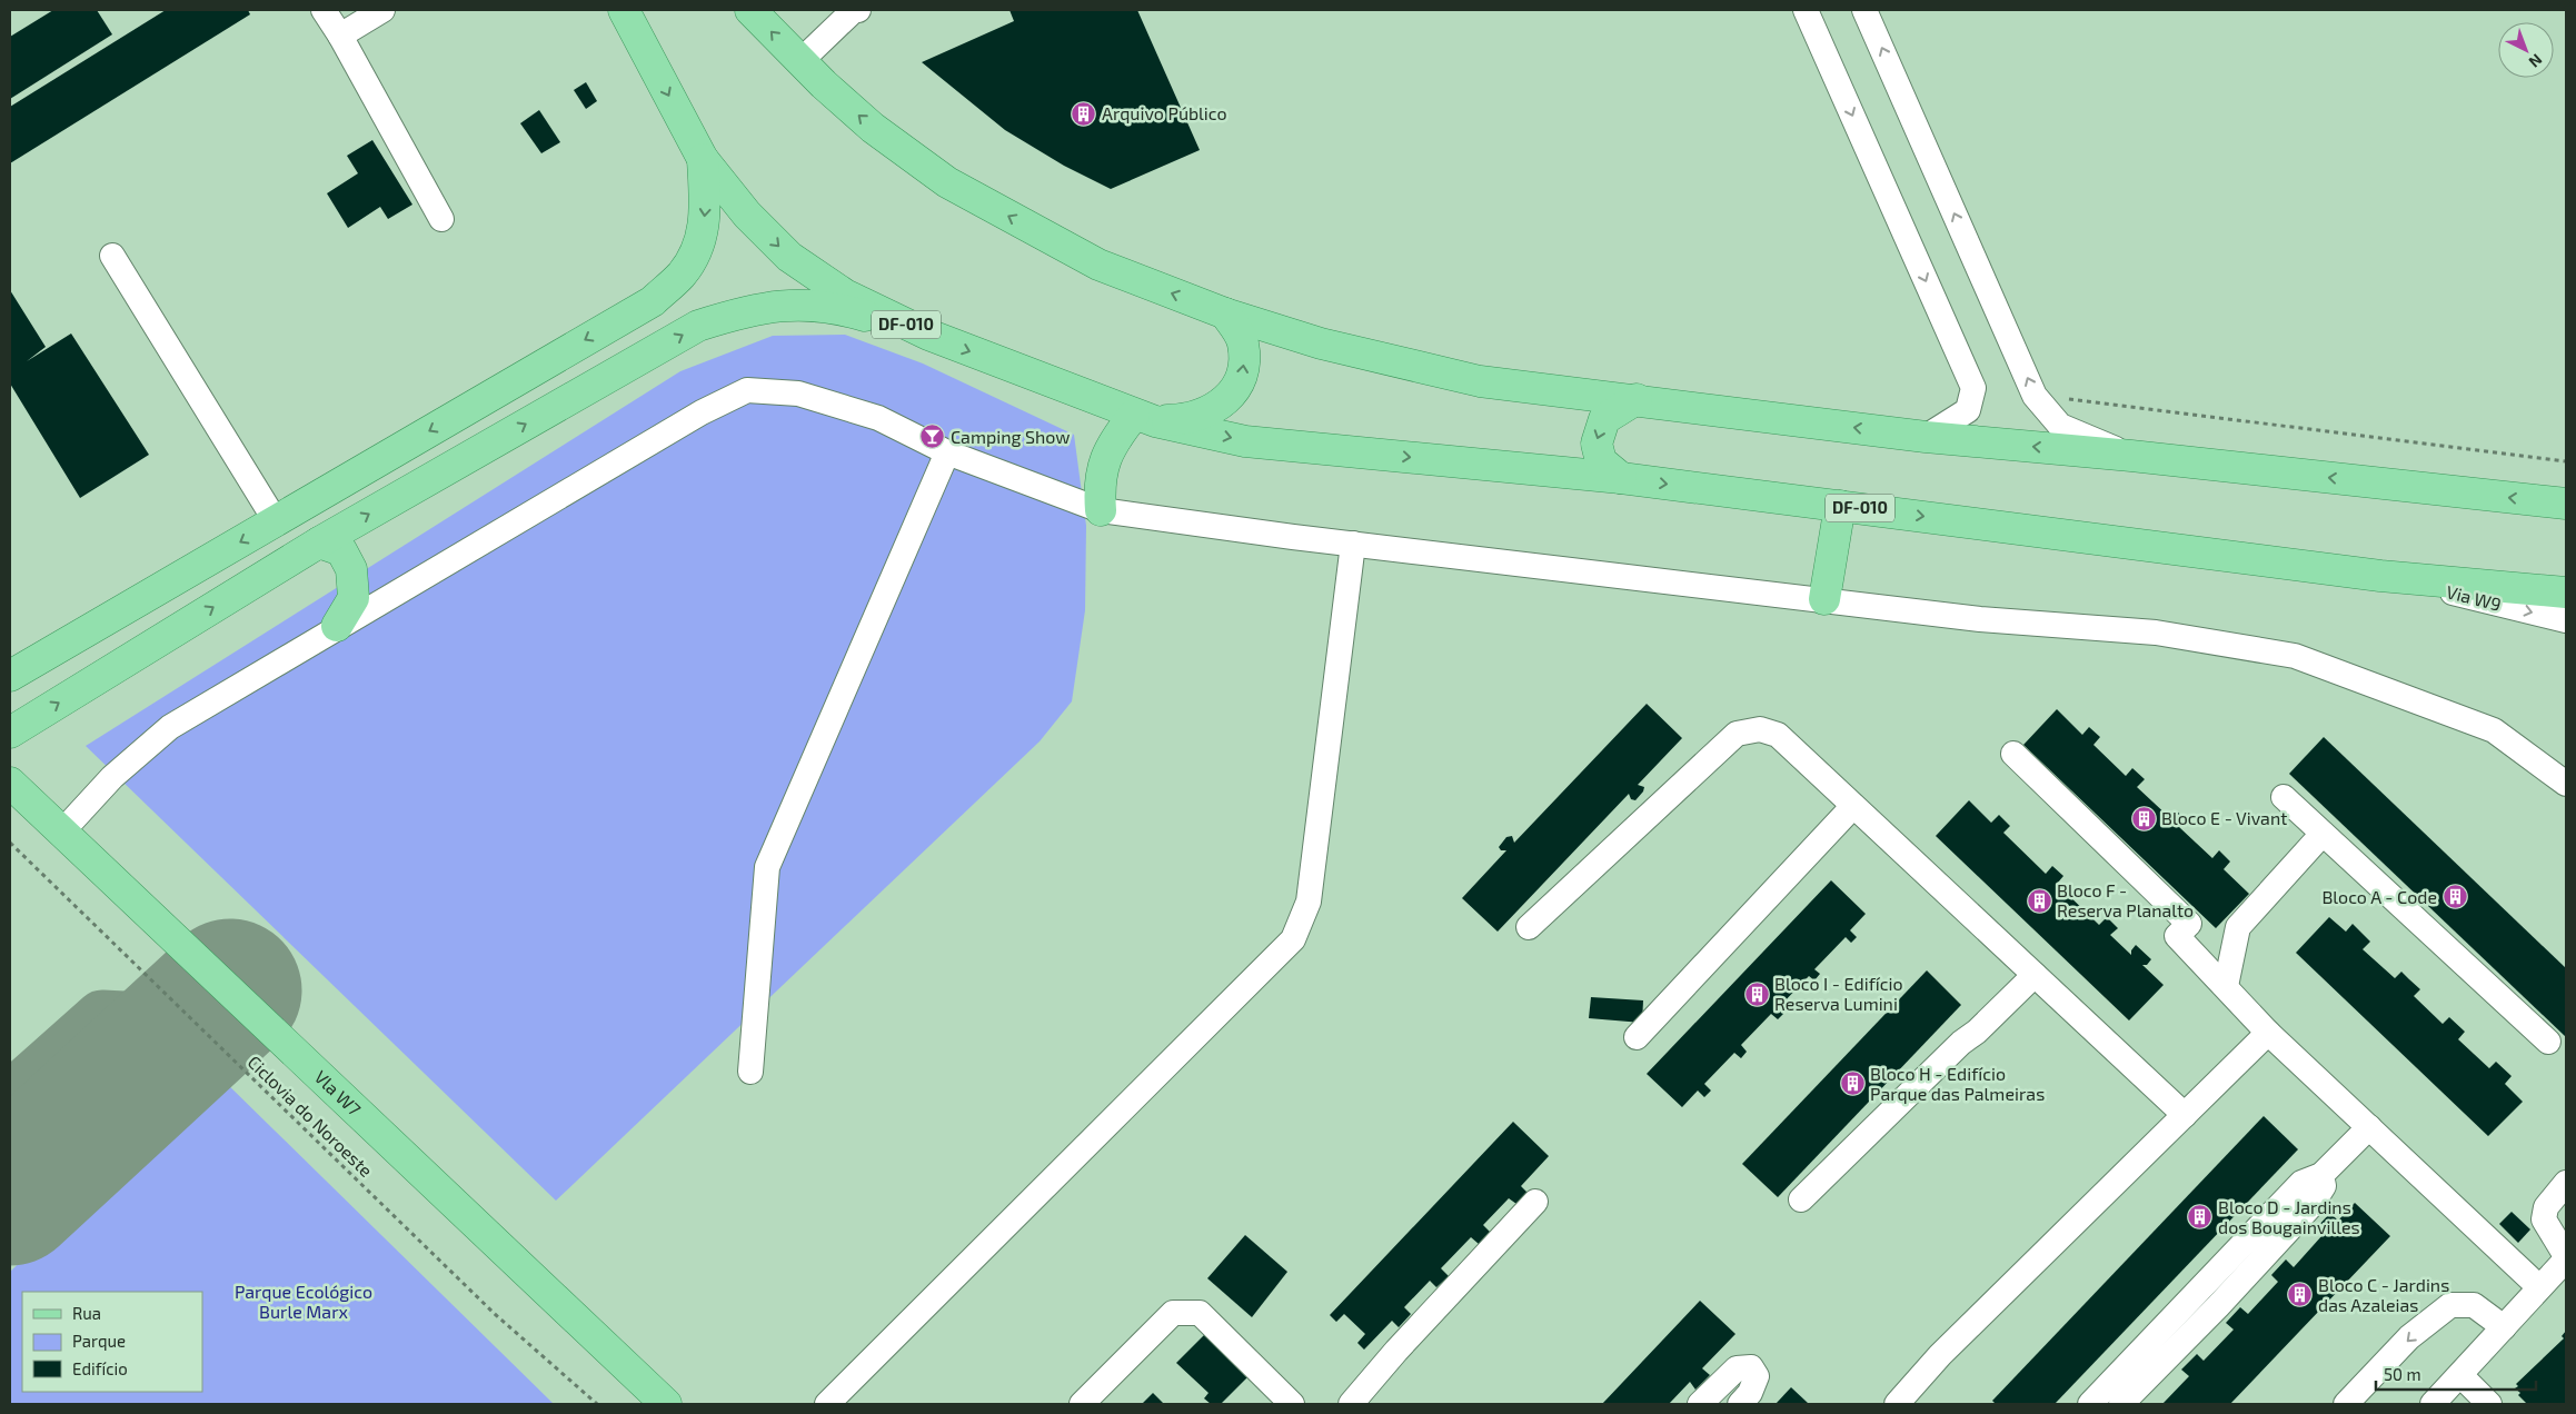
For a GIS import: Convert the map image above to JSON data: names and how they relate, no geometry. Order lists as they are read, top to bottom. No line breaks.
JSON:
{"streets":{"main road":["DF-010","Vla W7"],"street":["Via W9"],"path":["Ciclovia do Noroeste"]},"crossings":[["DF-010","Via W9"]],"parks":["Parque Ecológico Burle Marx"],"places":{"building":["Arquivo Público","Bloco E - Vivant","Bloco A - Code","Bloco F - Reserva Planalto","Bloco I - Edifício Reserva Lumini","Bloco H - Edifício Parque das Palmeiras","Bloco D - Jardins dos Bougainvilles","Bloco C - Jardins das Azaleias"],"bar":["Camping Show"]},"legend":["Rua","Parque","Edifício"],"scale_bar":"50 m","north":"bottom right"}
